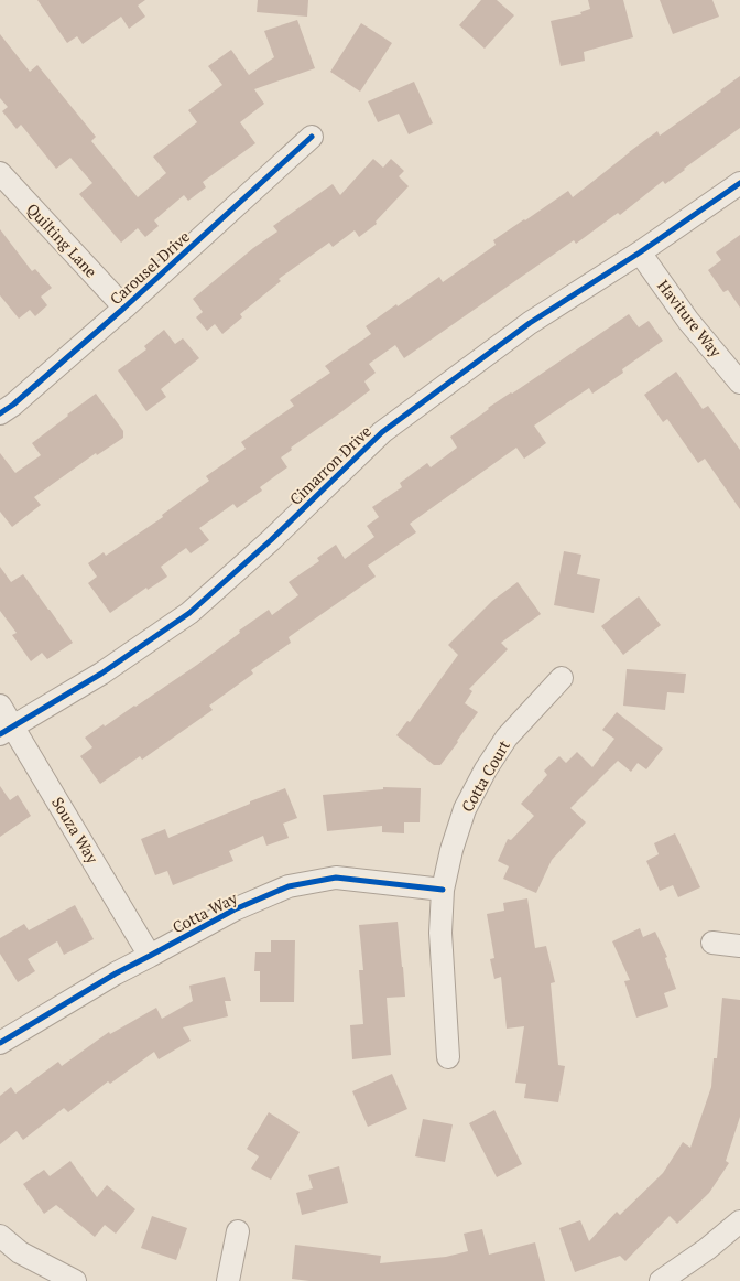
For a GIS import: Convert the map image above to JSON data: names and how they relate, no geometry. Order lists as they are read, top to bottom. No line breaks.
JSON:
{"streets":{"street":["Quilting Lane","Carousel Drive","Haviture Way","Cimarron Drive","Cotta Court","Souza Way","Cotta Way"]},"crossings":[["Quilting Lane","Carousel Drive"],["Haviture Way","Cimarron Drive"],["Cimarron Drive","Souza Way"],["Cotta Court","Cotta Way"],["Souza Way","Cotta Way"]]}
